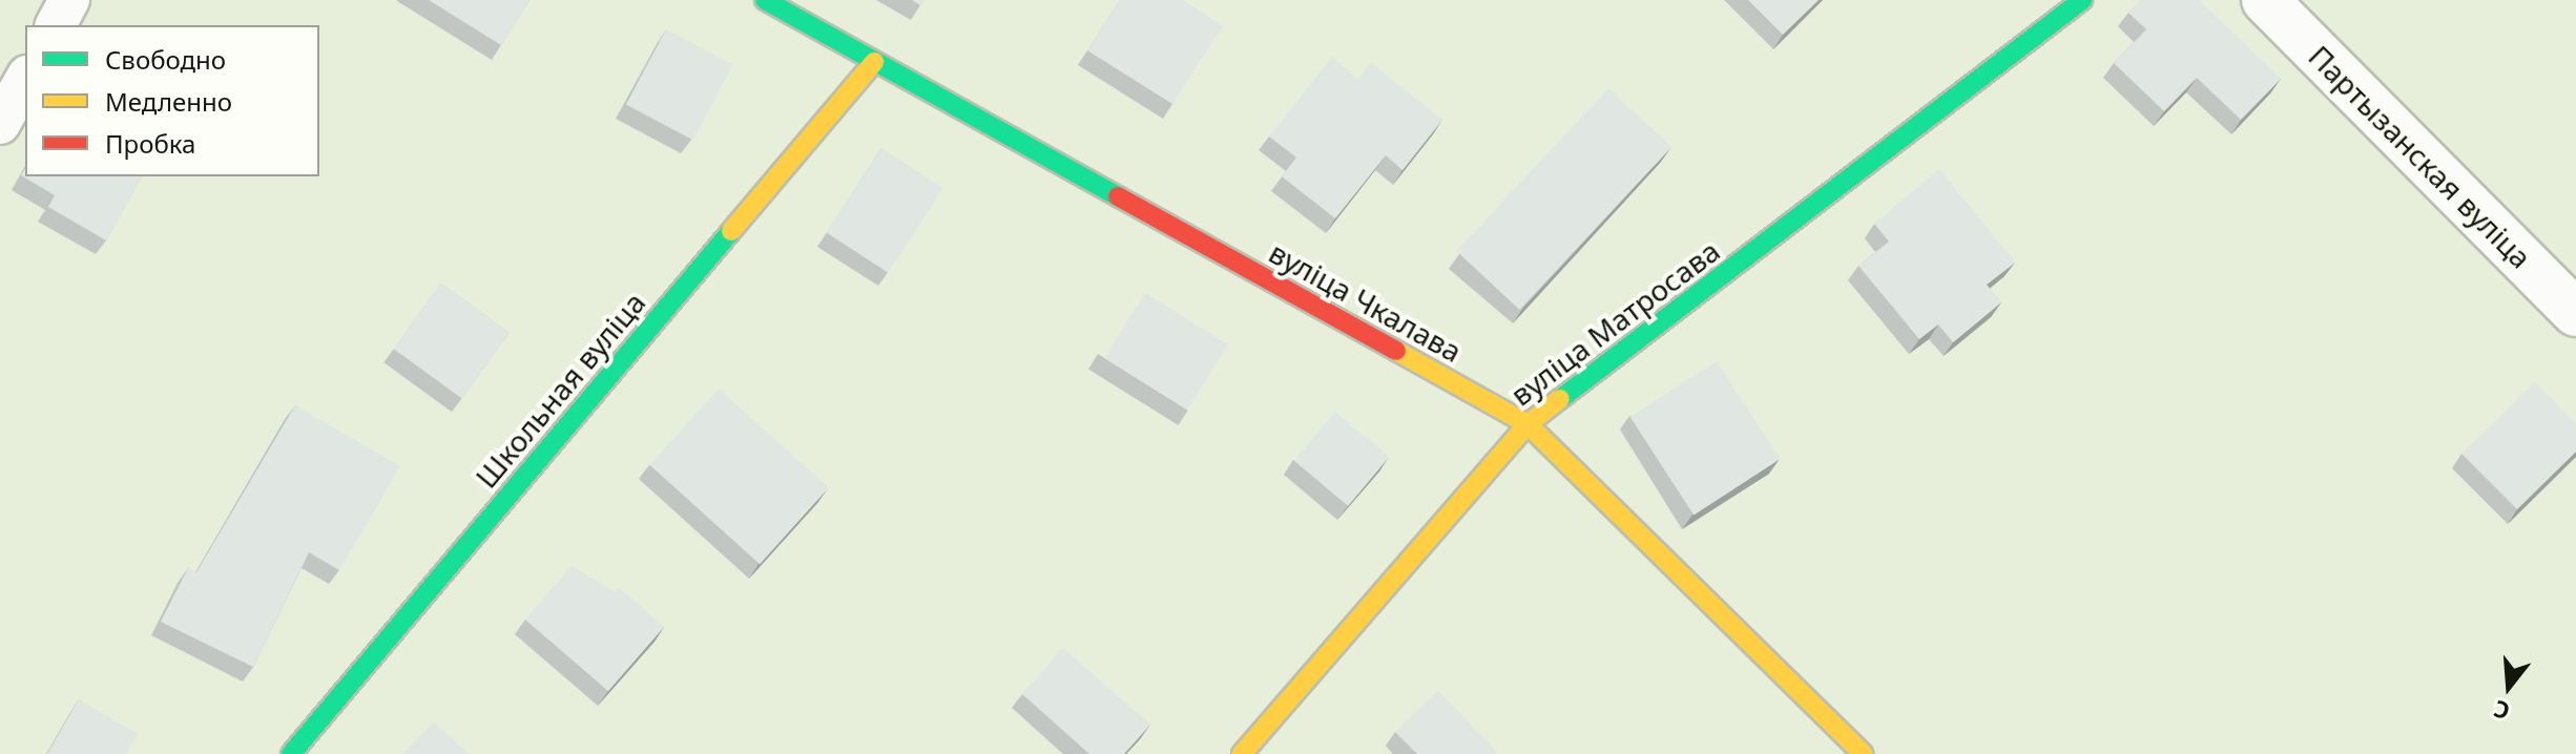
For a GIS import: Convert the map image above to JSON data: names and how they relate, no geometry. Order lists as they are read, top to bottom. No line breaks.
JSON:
{"streets":{"street":["Партызанская вуліца","вуліца Чкалава","вуліца Матросава","Школьная вуліца"]},"crossings":[["вуліца Чкалава","вуліца Матросава"],["вуліца Чкалава","Школьная вуліца"]],"legend":["Свободно","Медленно","Пробка"],"north":"bottom"}
